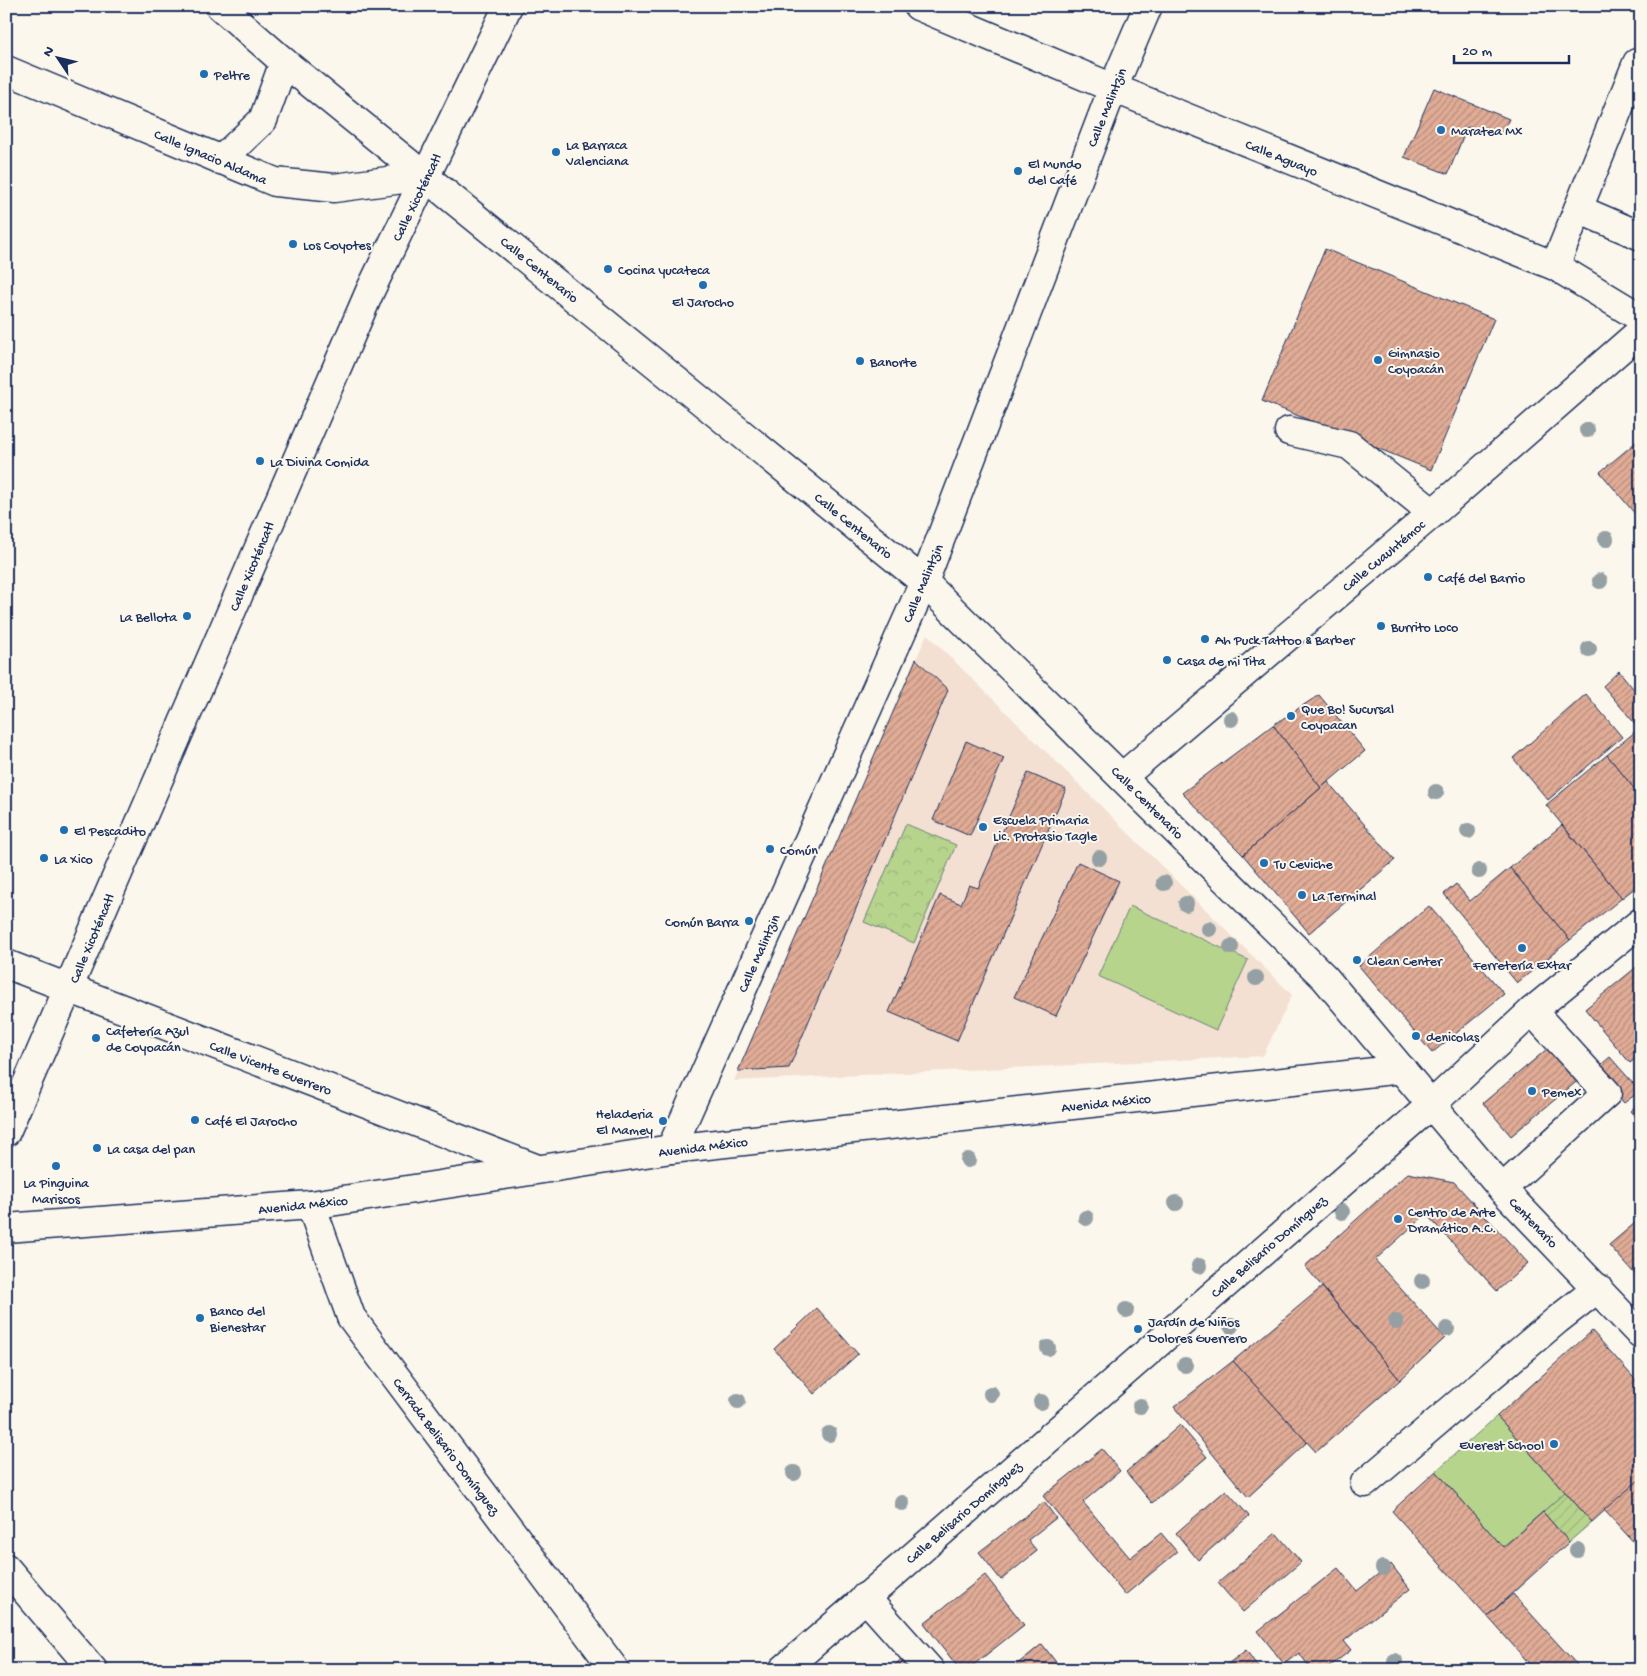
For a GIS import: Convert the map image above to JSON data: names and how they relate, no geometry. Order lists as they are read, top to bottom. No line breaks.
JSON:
{"streets":{"street":["Calle Malintzin","Calle Ignacio Aldama","Calle Aguayo","Calle Xicoténcatl","Calle Centenario","Calle Cuauhtémoc","Calle Vicente Guerrero","Avenida México","Centenario","Calle Belisario Domínguez","Cerrada Belisario Domínguez"]},"crossings":[["Calle Malintzin","Calle Aguayo"],["Calle Malintzin","Calle Centenario"],["Calle Malintzin","Avenida México"],["Calle Ignacio Aldama","Calle Xicoténcatl"],["Calle Ignacio Aldama","Calle Centenario"],["Calle Xicoténcatl","Calle Centenario"],["Calle Xicoténcatl","Calle Vicente Guerrero"],["Calle Centenario","Calle Cuauhtémoc"],["Calle Centenario","Avenida México"],["Calle Centenario","Centenario"],["Calle Centenario","Calle Belisario Domínguez"],["Calle Vicente Guerrero","Avenida México"],["Avenida México","Cerrada Belisario Domínguez"],["Centenario","Calle Belisario Domínguez"]],"places":["Peltre","Maratea Mx","La Barraca Valenciana","El Mundo del Café","Los Coyotes","Cocina yucateca","El Jarocho","Gimnasio Coyoacán","Banorte","La Divina Comida","Café del Barrio","La Bellota","Burrito Loco","Ah Puck Tattoo & Barber","Casa de mi Tita","Que Bo! Sucursal Coyoacan","Escuela Primaria Lic. Protasio Tagle","El Pescadito","Común","La Xico","Tu Ceviche","La Terminal","Común Barra","Ferretería Extar","Clean Center","denicolas","Cafetería Azul de Coyoacán","Pemex","Café El Jarocho","Heladeria El Mamey","La casa del pan","La Pinguina Mariscos","Centro de Arte Dramático A.C.","Banco del Bienestar","Jardín de Niños Dolores Guerrero","Everest School"],"scale_bar":"20 m","north":"top left"}
